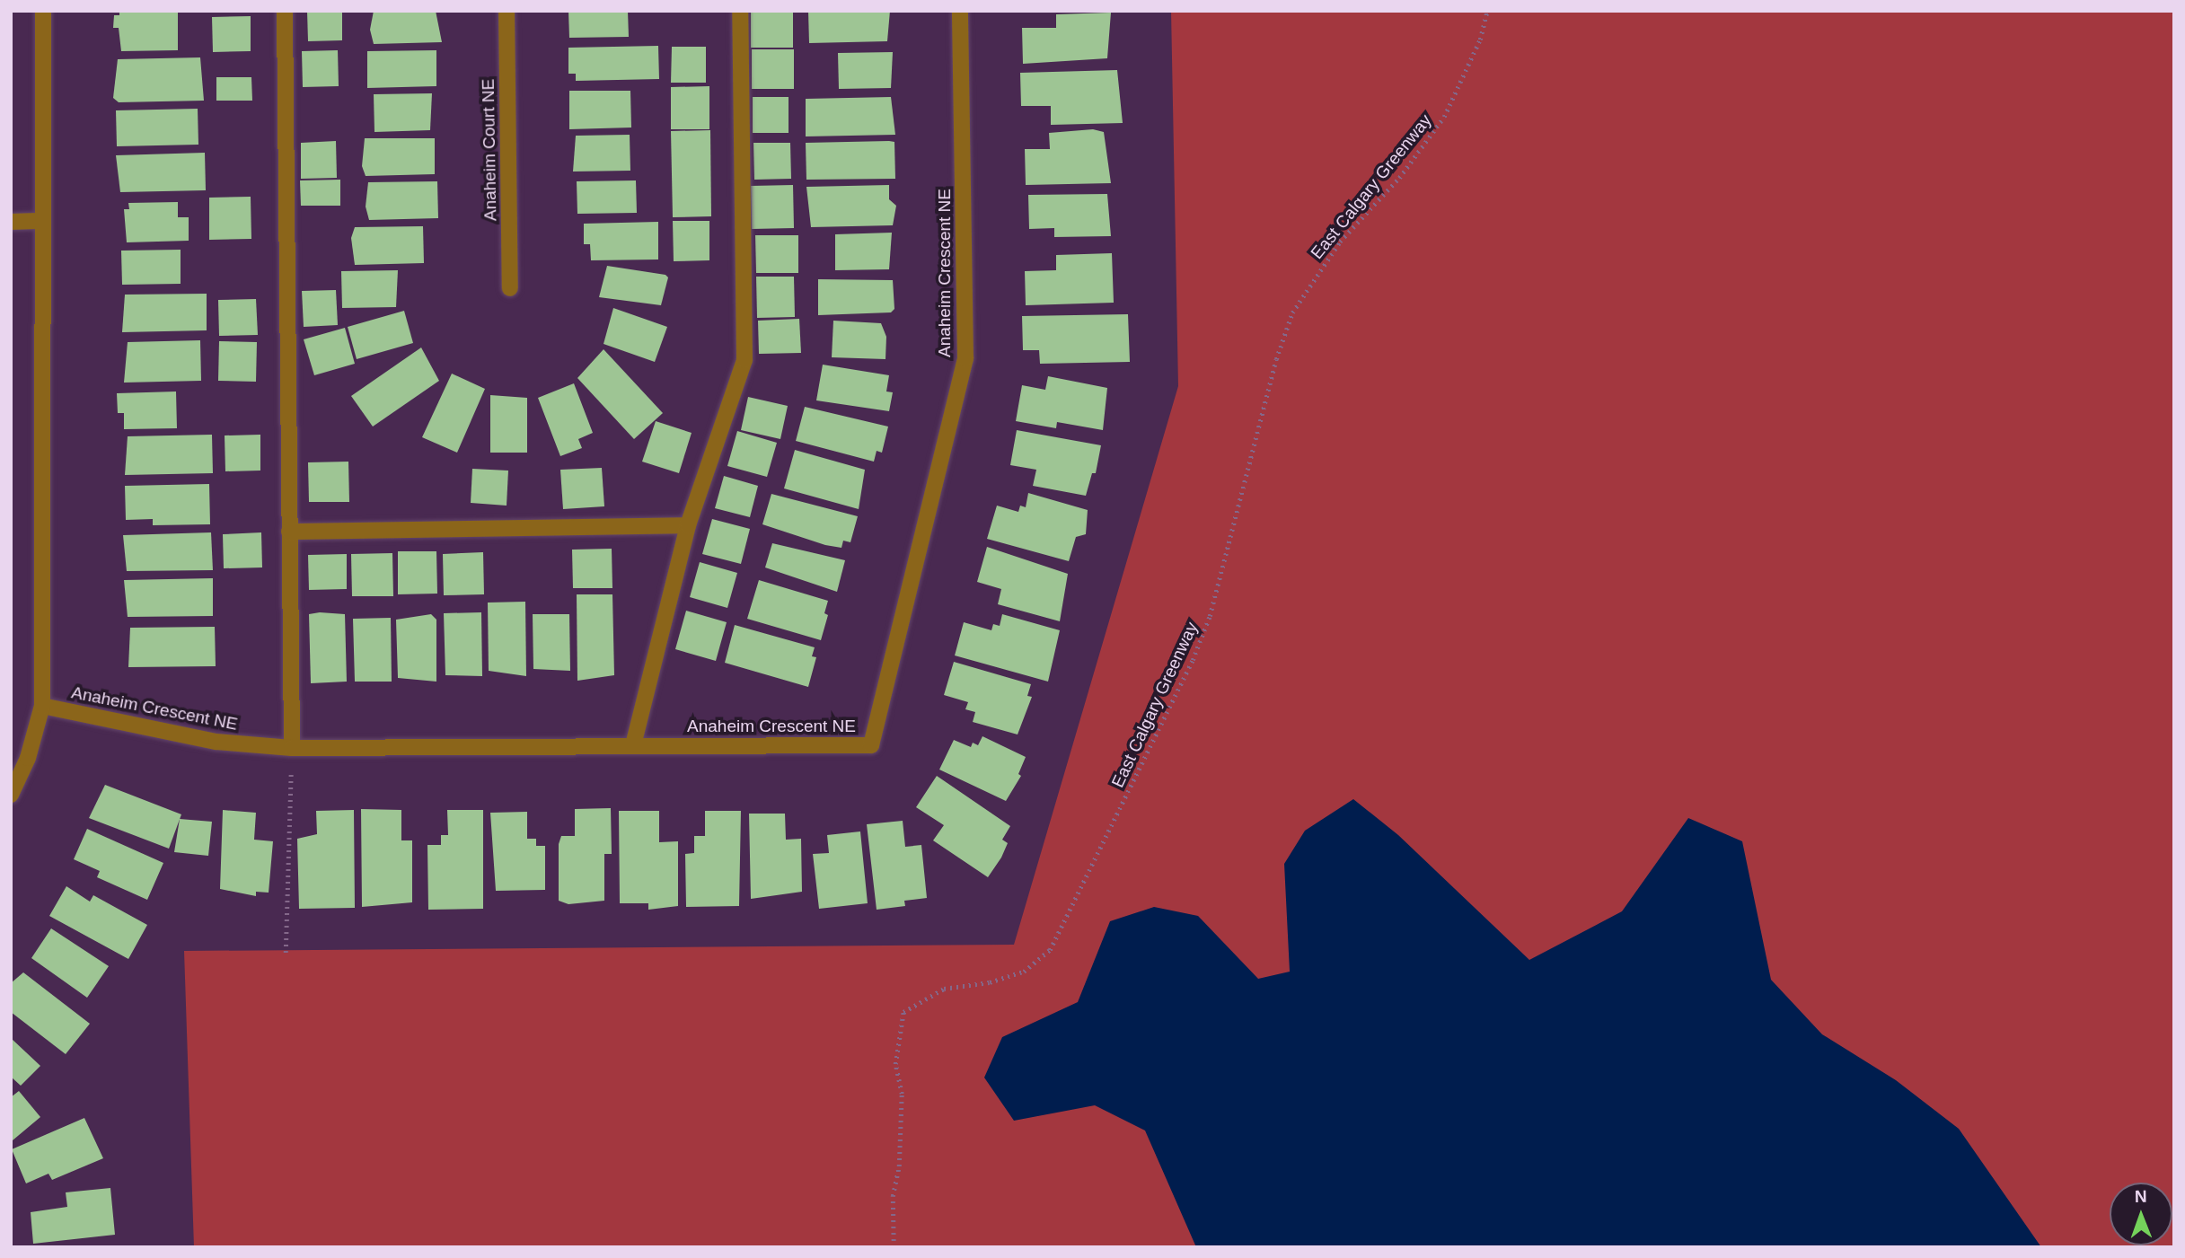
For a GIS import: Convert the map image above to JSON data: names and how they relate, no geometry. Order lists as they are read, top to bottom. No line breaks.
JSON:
{"streets":{"street":["Anaheim Court NE","Anaheim Crescent NE"],"path":["East Calgary Greenway"]},"north":"top"}
